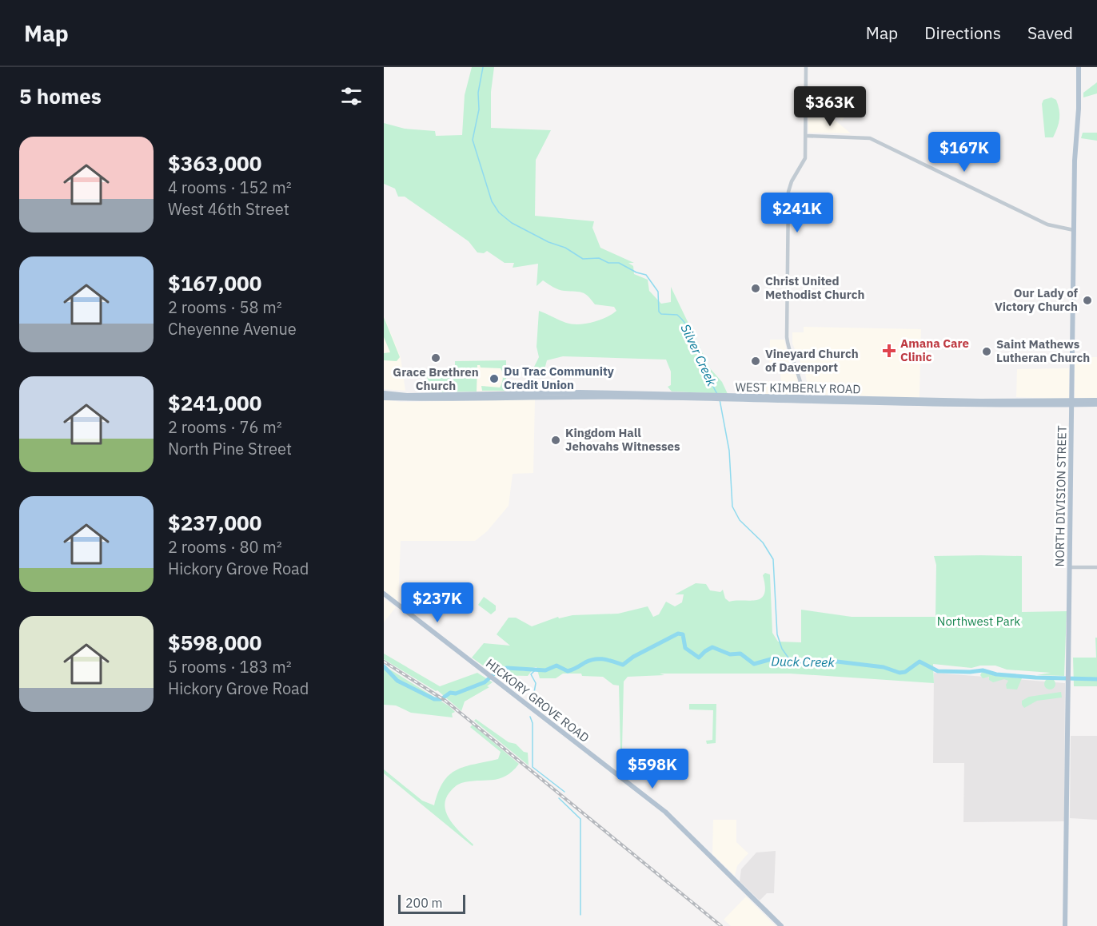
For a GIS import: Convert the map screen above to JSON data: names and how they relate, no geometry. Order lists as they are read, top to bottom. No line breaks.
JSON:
{"streets":{"main road":["WEST KIMBERLY ROAD","NORTH DIVISION STREET","HICKORY GROVE ROAD"]},"crossings":[["WEST KIMBERLY ROAD","NORTH DIVISION STREET"]],"water":["Silver Creek","Duck Creek"],"parks":["Northwest Park"],"places":{"other":["Christ United Methodist Church","Our Lady of Victory Church","Saint Mathews Lutheran Church","Grace Brethren Church","Vineyard Church of Davenport","Du Trac Community Credit Union","Kingdom Hall Jehovahs Witnesses"],"health":["Amana Care Clinic"]},"scale_bar":"200 m","page":{"header":"Map","nav":["Map","Directions","Saved"],"heading":"5 homes","price":["$363K","$167K","$241K","$237K","$598K"],"list":[{"name":"$363,000","note":"4 rooms · 152 m² · West 46th Street"},{"name":"$167,000","note":"2 rooms · 58 m² · Cheyenne Avenue"},{"name":"$241,000","note":"2 rooms · 76 m² · North Pine Street"},{"name":"$237,000","note":"2 rooms · 80 m² · Hickory Grove Road"},{"name":"$598,000","note":"5 rooms · 183 m² · Hickory Grove Road"}],"scale":"200 m"}}
